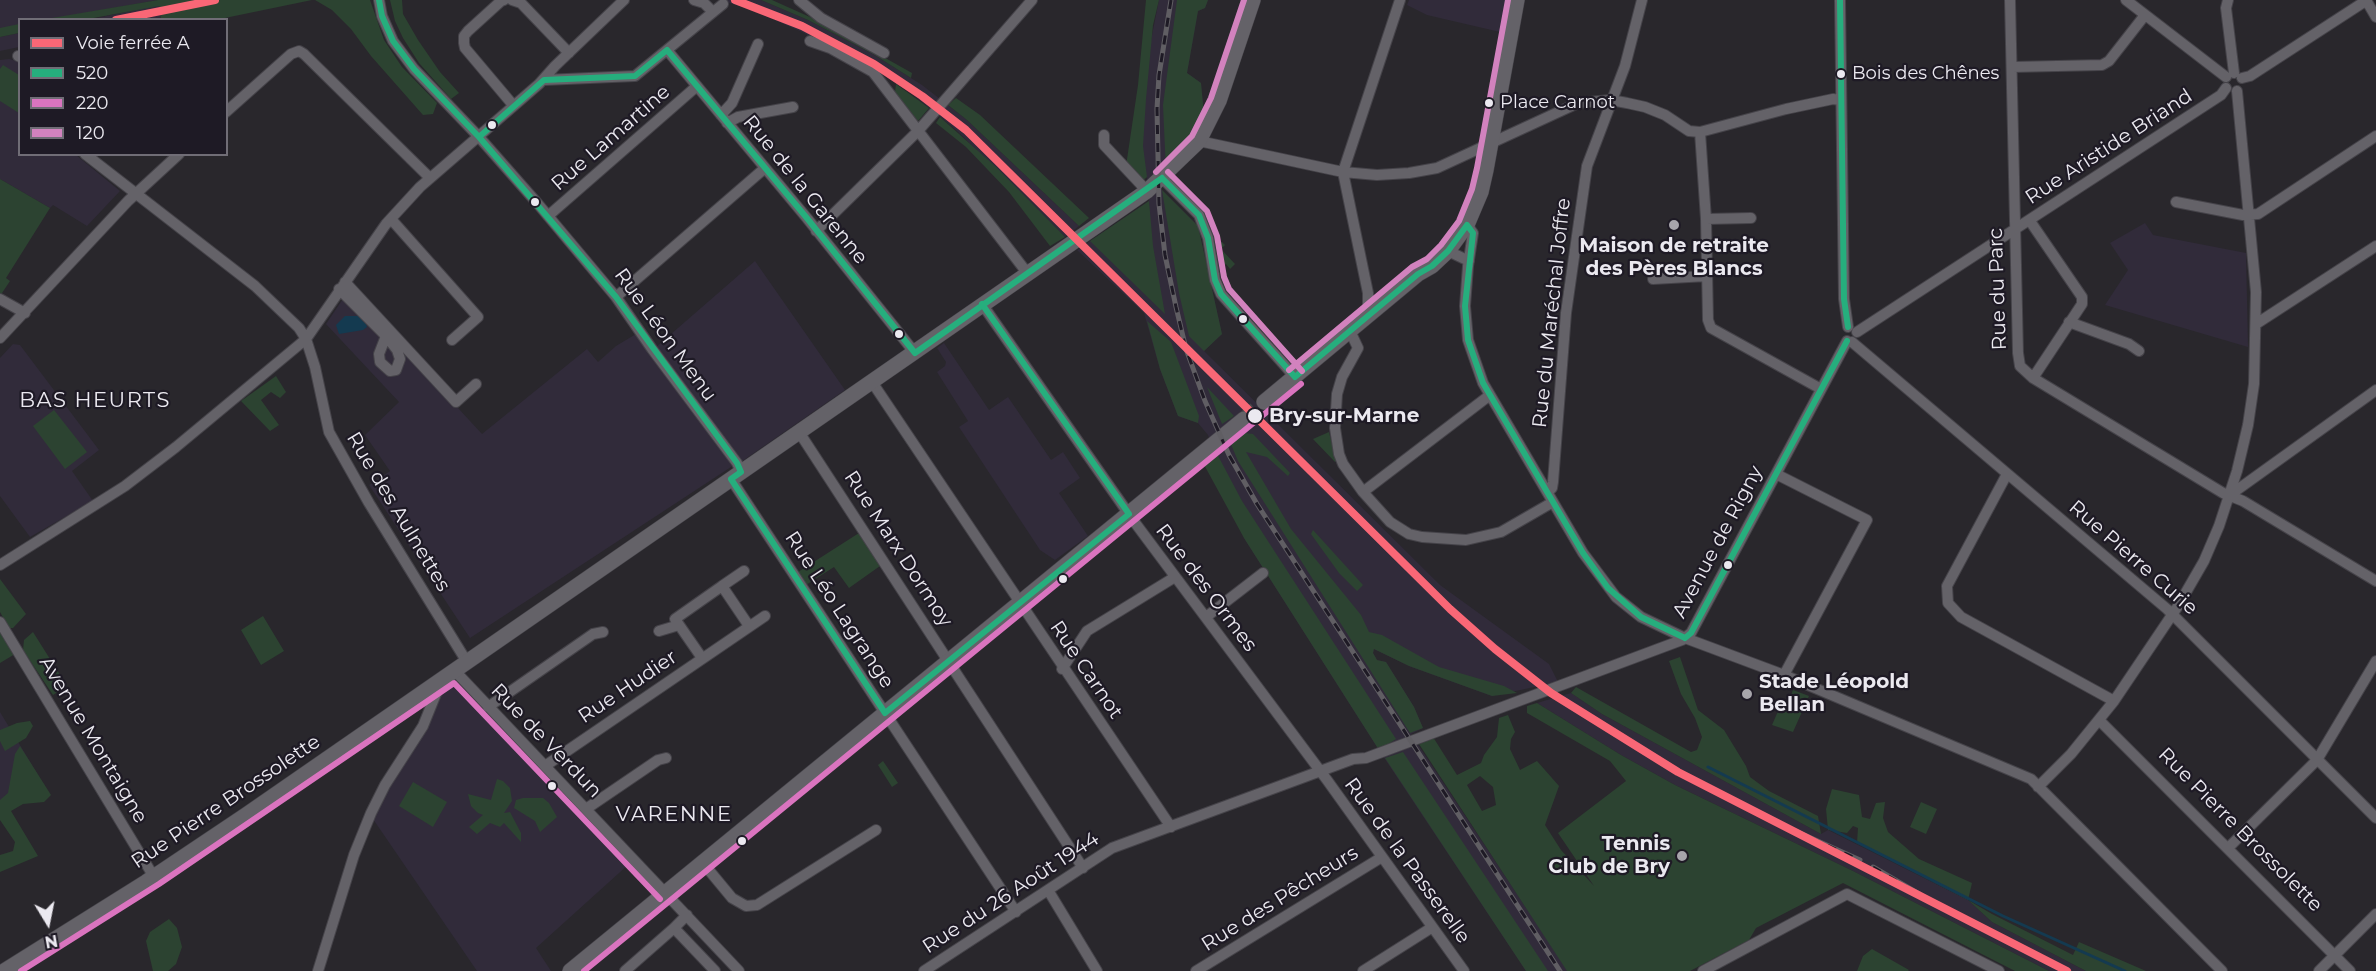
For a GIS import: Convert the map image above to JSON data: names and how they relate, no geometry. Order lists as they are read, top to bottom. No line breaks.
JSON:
{"streets":{"main road":["Rue Pierre Brossolette"],"street":["Rue Lamartine","Rue Aristide Briand","Rue de la Garenne","Rue du Parc","Rue du Maréchal Joffre","Rue Léon Menu","Rue des Aulnettes","Avenue de Rigny","Rue Marx Dormoy","Rue Pierre Curie","Rue des Ormes","Rue Léo Lagrange","Rue Carnot","Rue Hudier","Avenue Montaigne","Rue de Verdun","Rue de la Passerelle","Rue du 26 Août 1944","Rue des Pêcheurs"]},"crossings":[["Rue Lamartine","Rue de la Garenne"],["Rue Lamartine","Rue Léon Menu"],["Rue Aristide Briand","Rue du Parc"],["Rue Aristide Briand","Avenue de Rigny"],["Rue Aristide Briand","Rue Pierre Curie"],["Rue de la Garenne","Rue Pierre Brossolette"],["Rue Léon Menu","Rue Léo Lagrange"],["Rue Léon Menu","Rue Pierre Brossolette"],["Rue des Aulnettes","Rue de Verdun"],["Rue des Aulnettes","Rue Pierre Brossolette"],["Avenue de Rigny","Rue Pierre Curie"],["Avenue de Rigny","Rue des Ormes"],["Avenue de Rigny","Rue de la Passerelle"],["Avenue de Rigny","Rue du 26 Août 1944"],["Rue Marx Dormoy","Rue Pierre Brossolette"],["Rue Marx Dormoy","Rue du 26 Août 1944"],["Rue des Ormes","Rue Pierre Brossolette"],["Rue des Ormes","Rue de la Passerelle"],["Rue des Ormes","Rue du 26 Août 1944"],["Rue Léo Lagrange","Rue Pierre Brossolette"],["Rue Léo Lagrange","Rue du 26 Août 1944"],["Rue Carnot","Rue Pierre Brossolette"],["Rue Carnot","Rue du 26 Août 1944"],["Rue Hudier","Rue de Verdun"],["Avenue Montaigne","Rue Pierre Brossolette"],["Rue de Verdun","Rue Pierre Brossolette"],["Rue de la Passerelle","Rue du 26 Août 1944"],["Rue de la Passerelle","Rue des Pêcheurs"]],"districts":["BAS HEURTS","VARENNE"],"places":["Bois des Chênes","Place Carnot","Maison de retraite des Pères Blancs","Bry-sur-Marne","Stade Léopold Bellan","Tennis Club de Bry"],"lines":["rail line A","transit line 520","transit line 120","transit line 220"],"legend":["Voie ferrée A","520","220","120"],"north":"bottom"}
